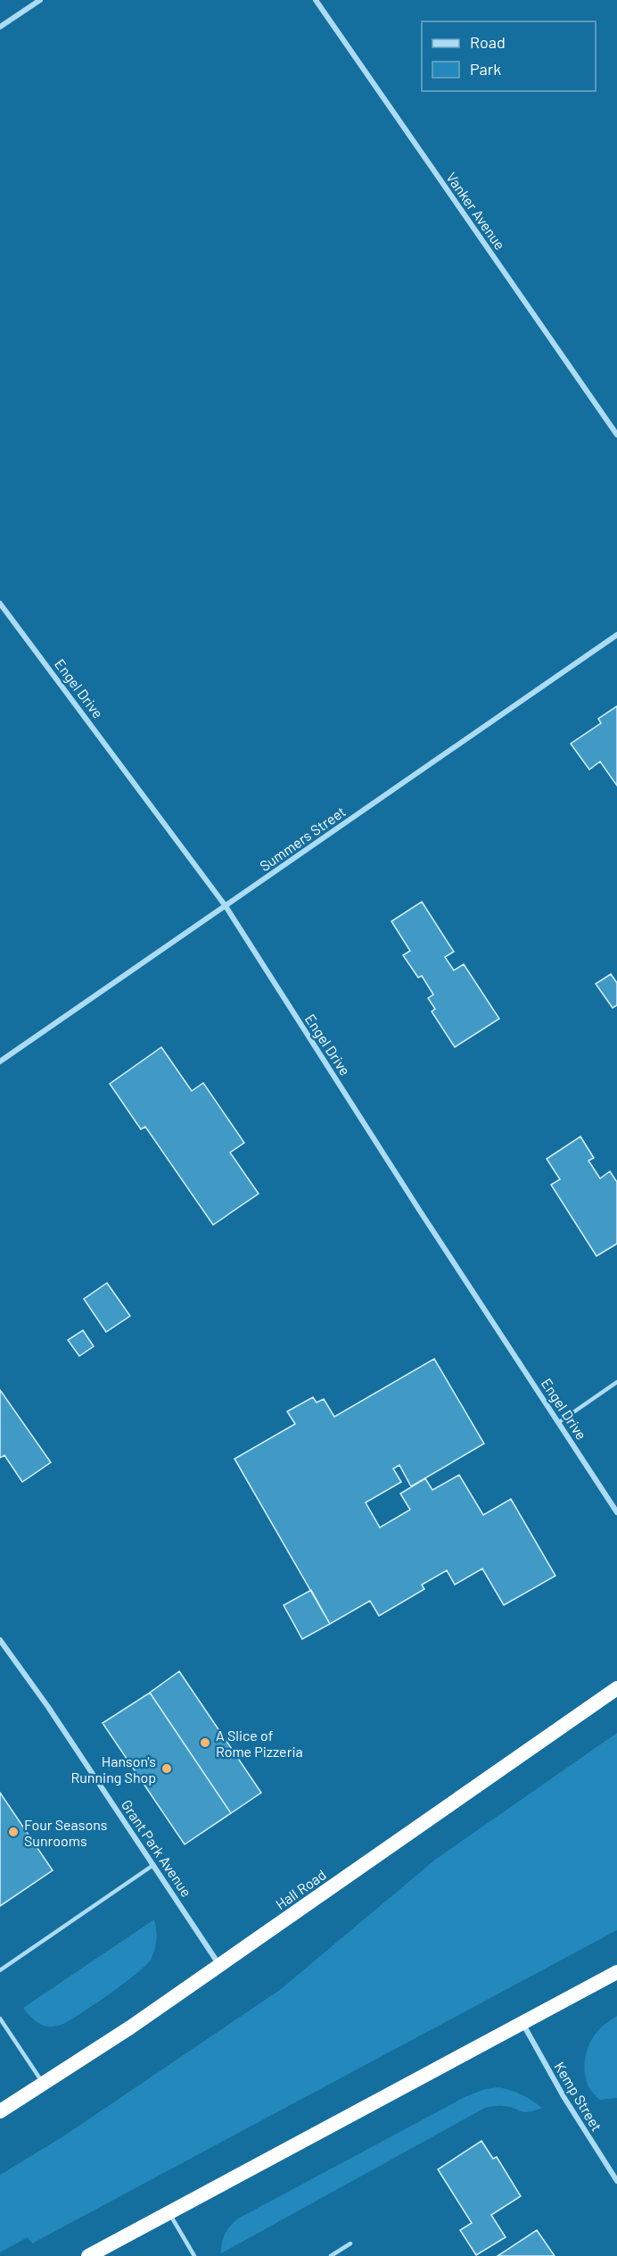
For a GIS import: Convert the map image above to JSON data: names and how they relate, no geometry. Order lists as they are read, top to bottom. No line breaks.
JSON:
{"streets":{"highway":["Hall Road"],"street":["Vanker Avenue","Engel Drive","Summers Street","Grant Park Avenue","Kemp Street"]},"crossings":[["Engel Drive","Summers Street"],["Grant Park Avenue","Hall Road"]],"places":["A Slice of Rome Pizzeria","Hanson's Running Shop","Four Seasons Sunrooms"],"legend":["Road","Park"]}
